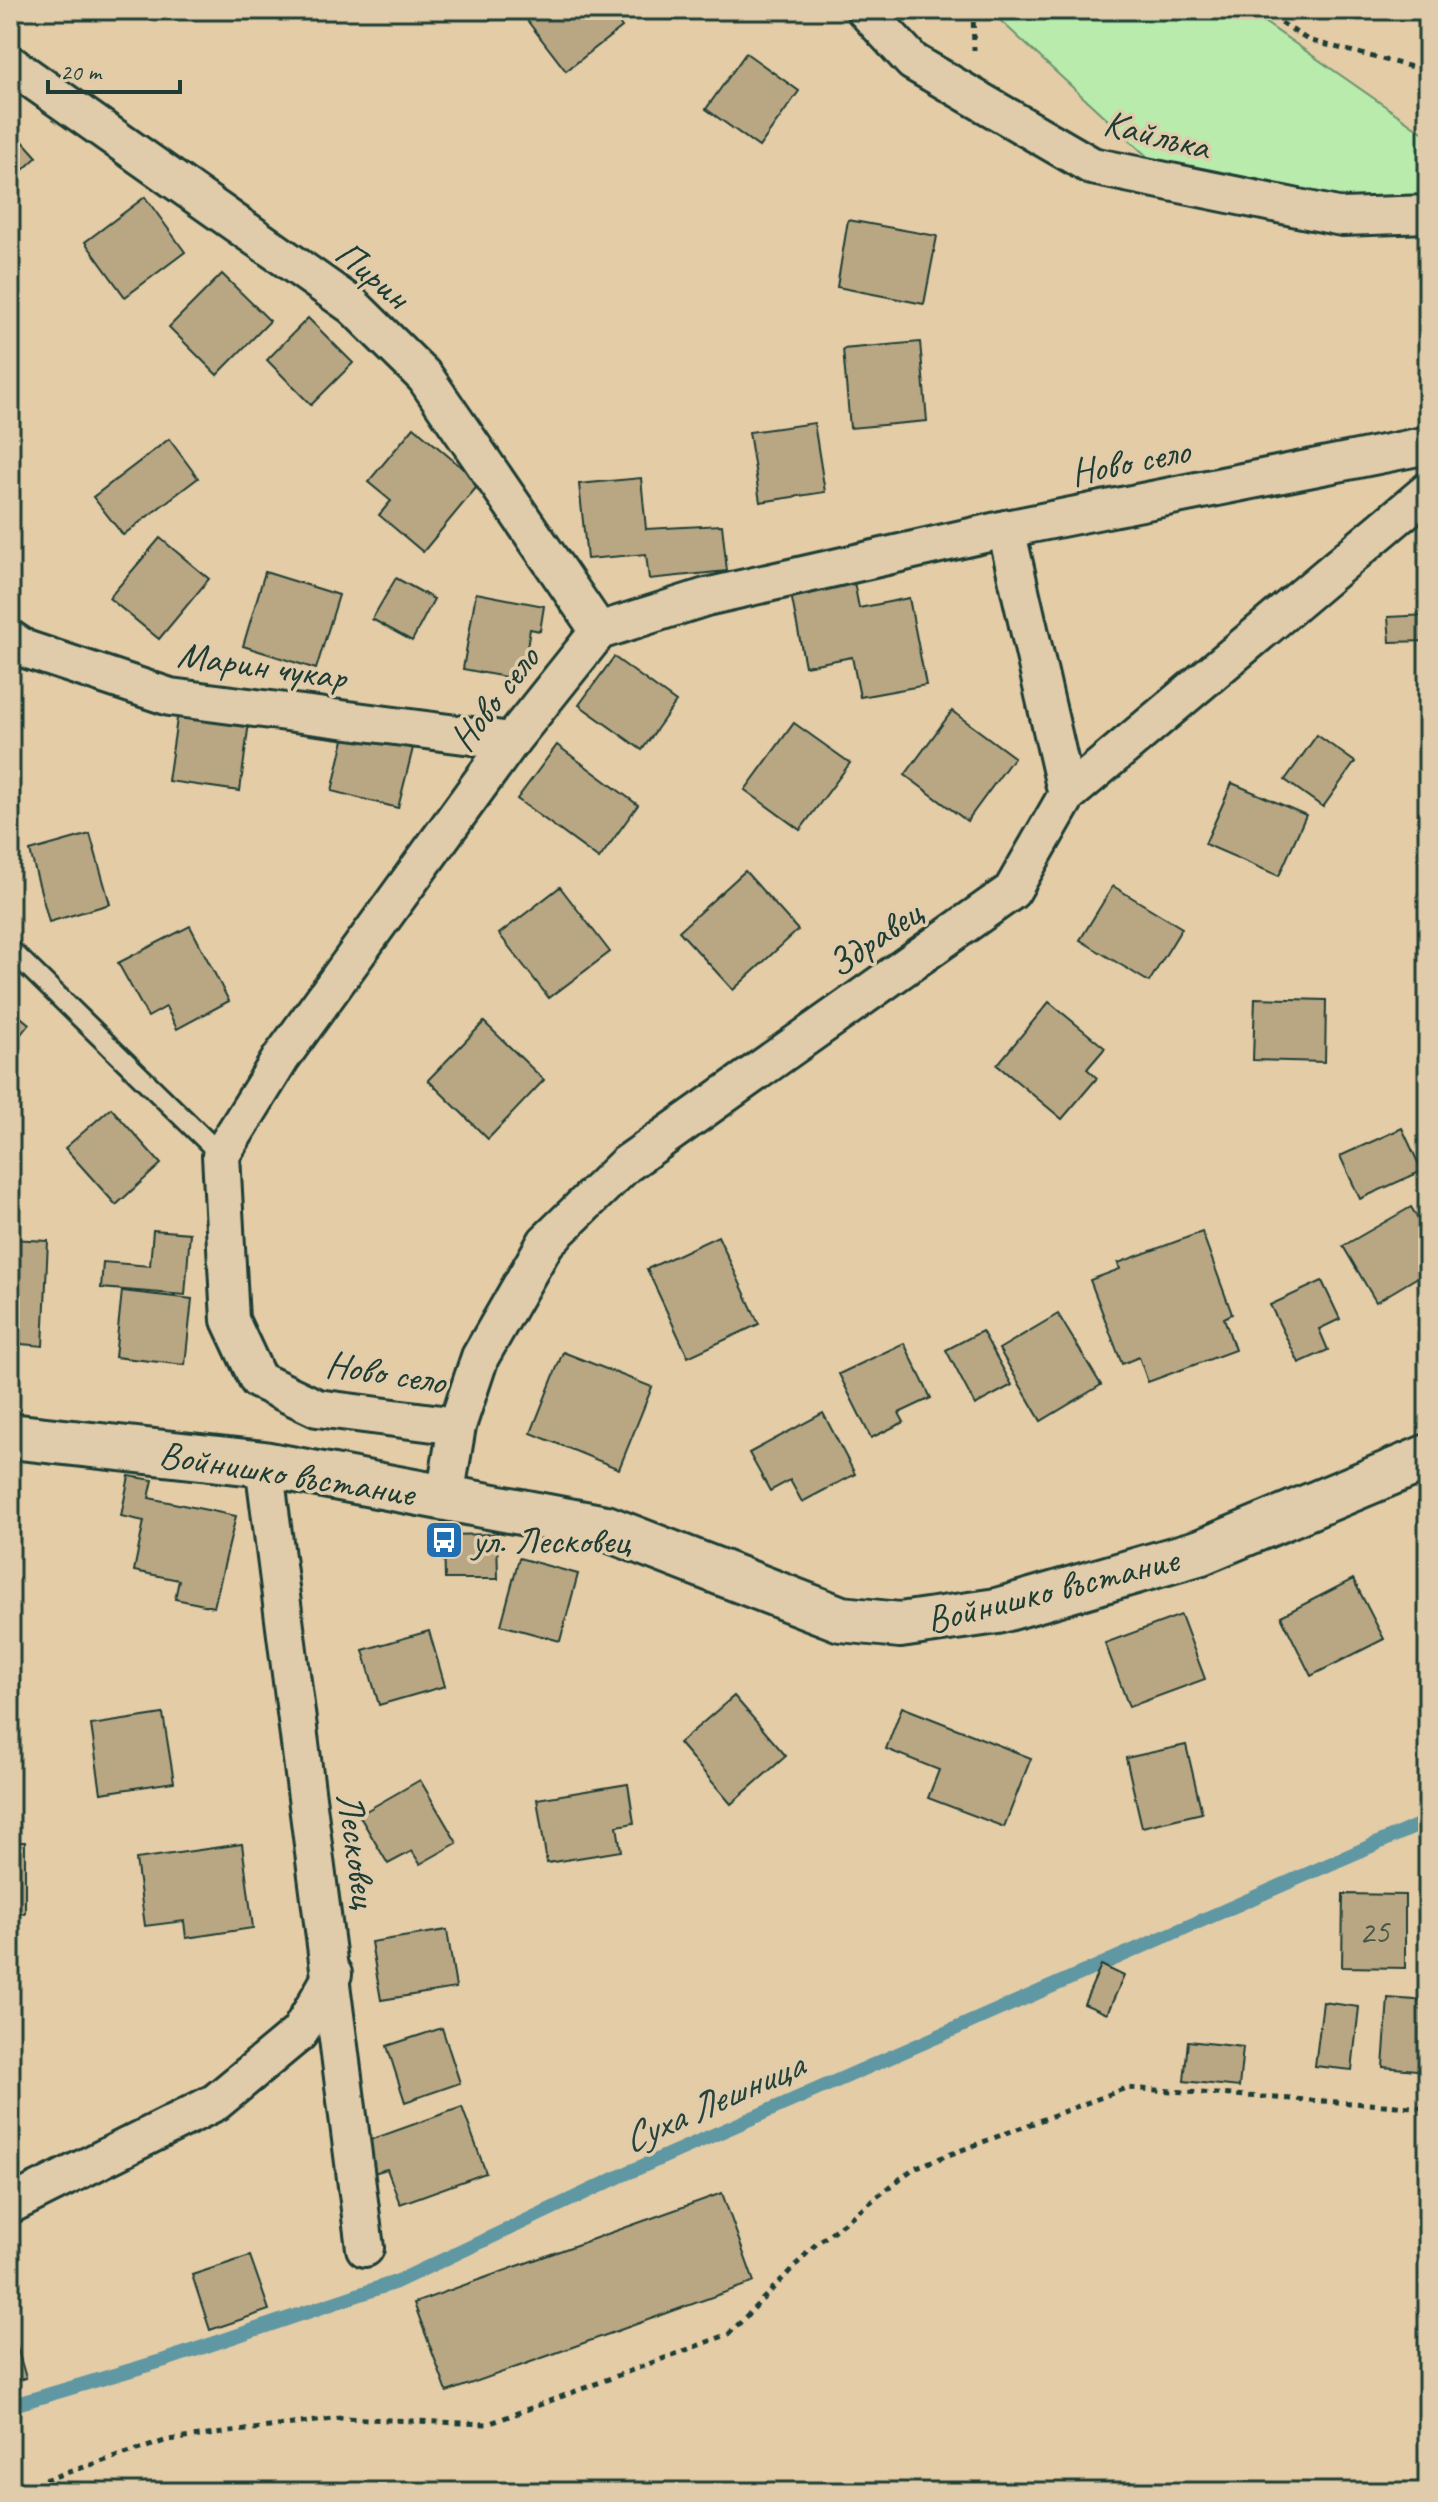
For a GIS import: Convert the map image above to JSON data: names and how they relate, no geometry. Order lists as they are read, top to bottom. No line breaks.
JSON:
{"streets":{"street":["Кайлъка","Пирин","Ново село","Марин чукар","Здравец","Войнишко въстание","Лесковец"]},"crossings":[["Пирин","Ново село"],["Ново село","Марин чукар"],["Ново село","Здравец"],["Здравец","Войнишко въстание"],["Войнишко въстание","Лесковец"]],"water":["Суха Лешница"],"places":{"bus stop":["ул. Лесковец"]},"house_numbers":["25"],"scale_bar":"20 m"}
